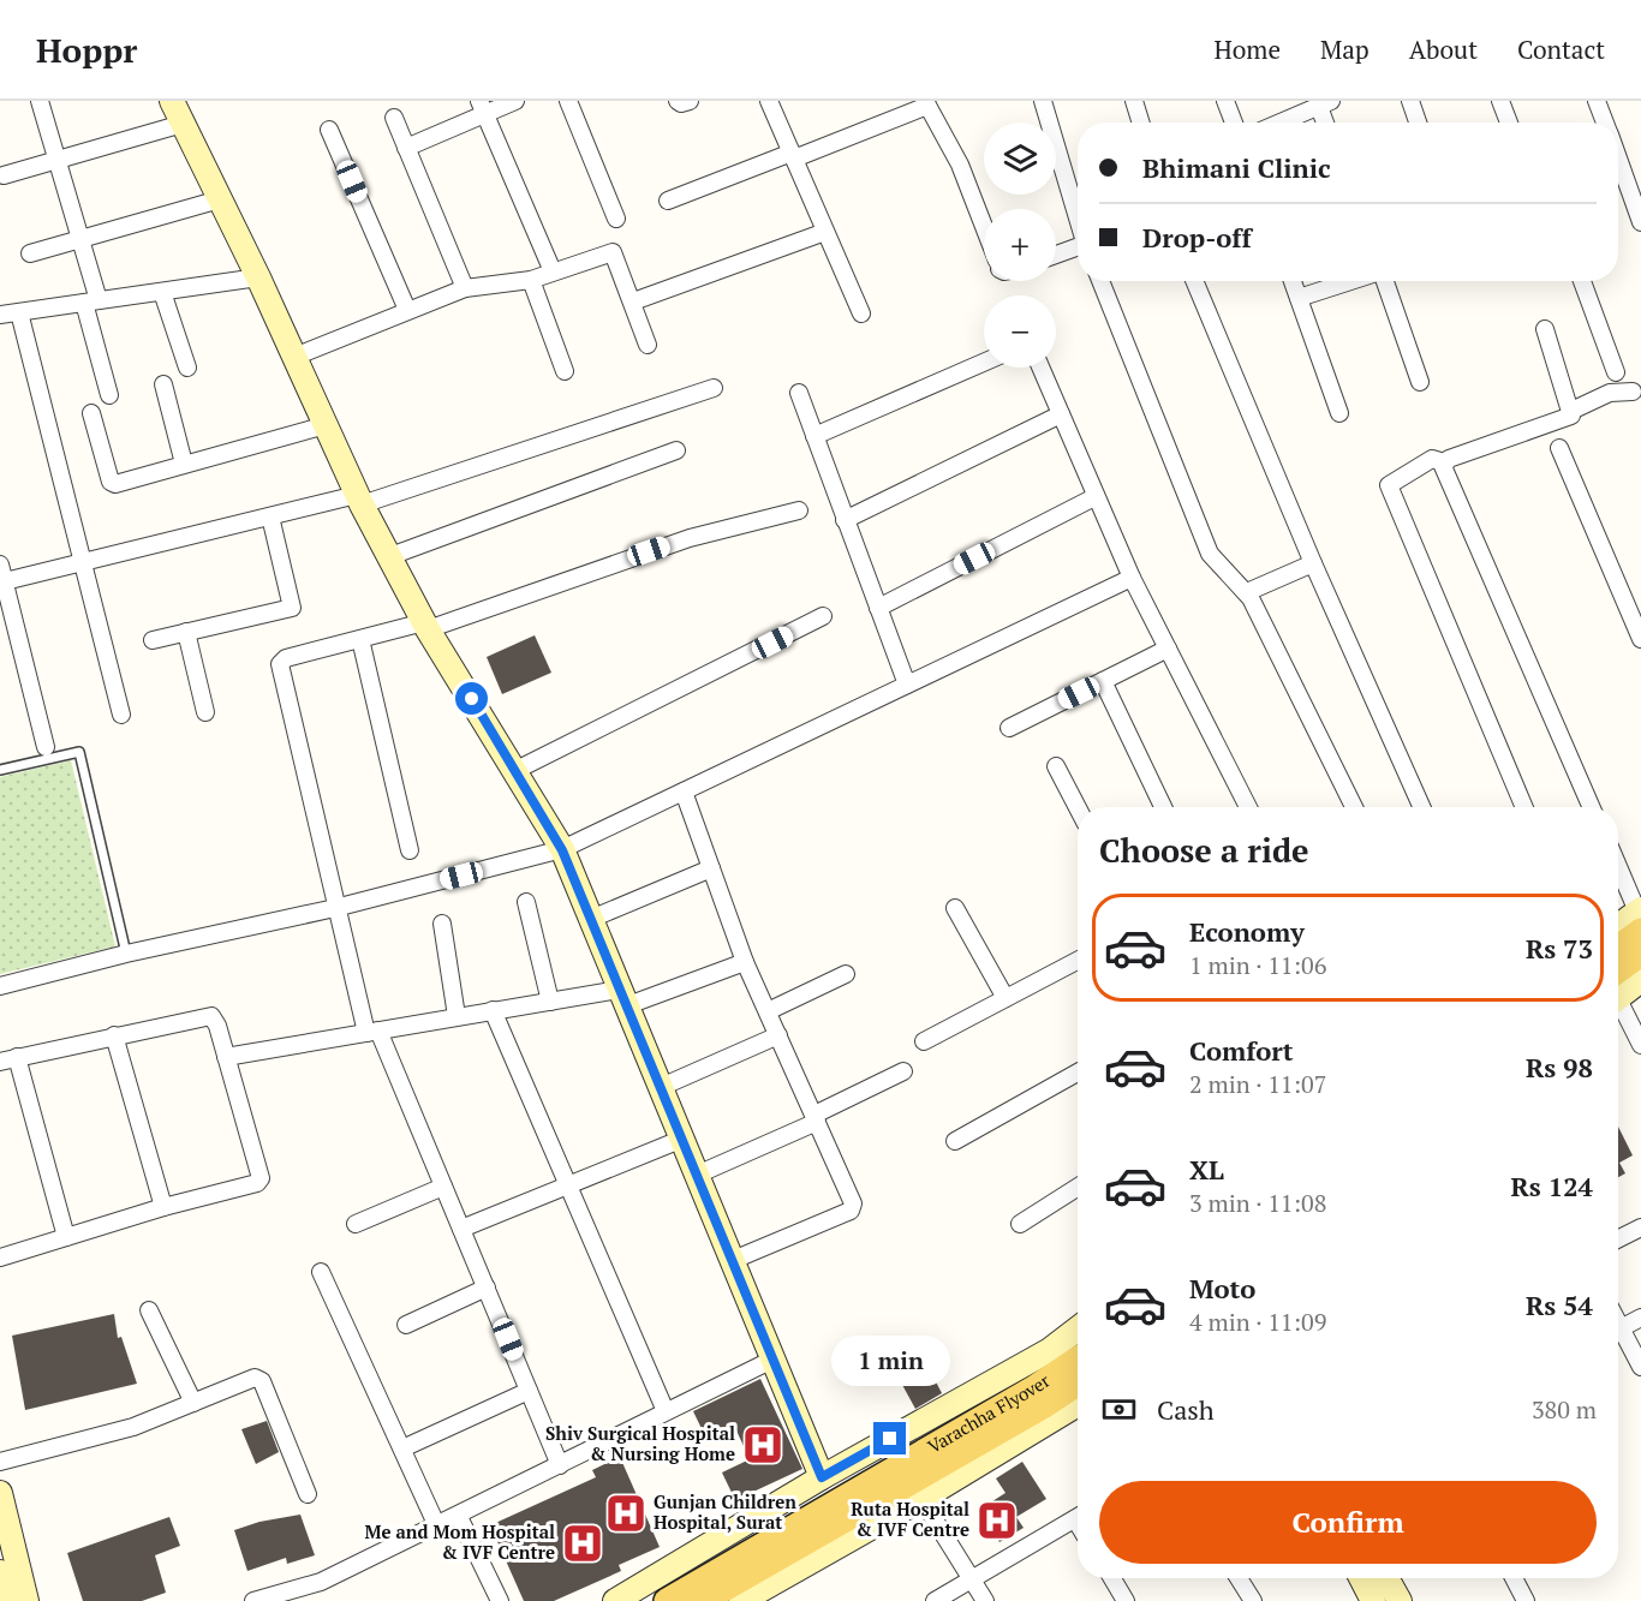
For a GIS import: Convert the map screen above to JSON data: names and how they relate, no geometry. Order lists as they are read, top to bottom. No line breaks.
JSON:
{"streets":{"main road":["Varachha Flyover"]},"places":{"hospital":["Shiv Surgical Hospital & Nursing Home","Gunjan Children Hospital, Surat","Ruta Hospital & IVF Centre","Me and Mom Hospital & IVF Centre"]},"page":{"header":"Hoppr","nav":["Home","Map","About","Contact"],"map_buttons":["+","−"],"banner":["Bhimani Clinic","Drop-off"],"heading":"Choose a ride","list":[{"name":"Economy","note":"1 min · 11:06","value":"Rs 73"},{"name":"Comfort","note":"2 min · 11:07","value":"Rs 98"},{"name":"XL","note":"3 min · 11:08","value":"Rs 124"},{"name":"Moto","note":"4 min · 11:09","value":"Rs 54"}],"bubble":"1 min","pay":["Cash","380 m"],"buttons":"Confirm"}}
